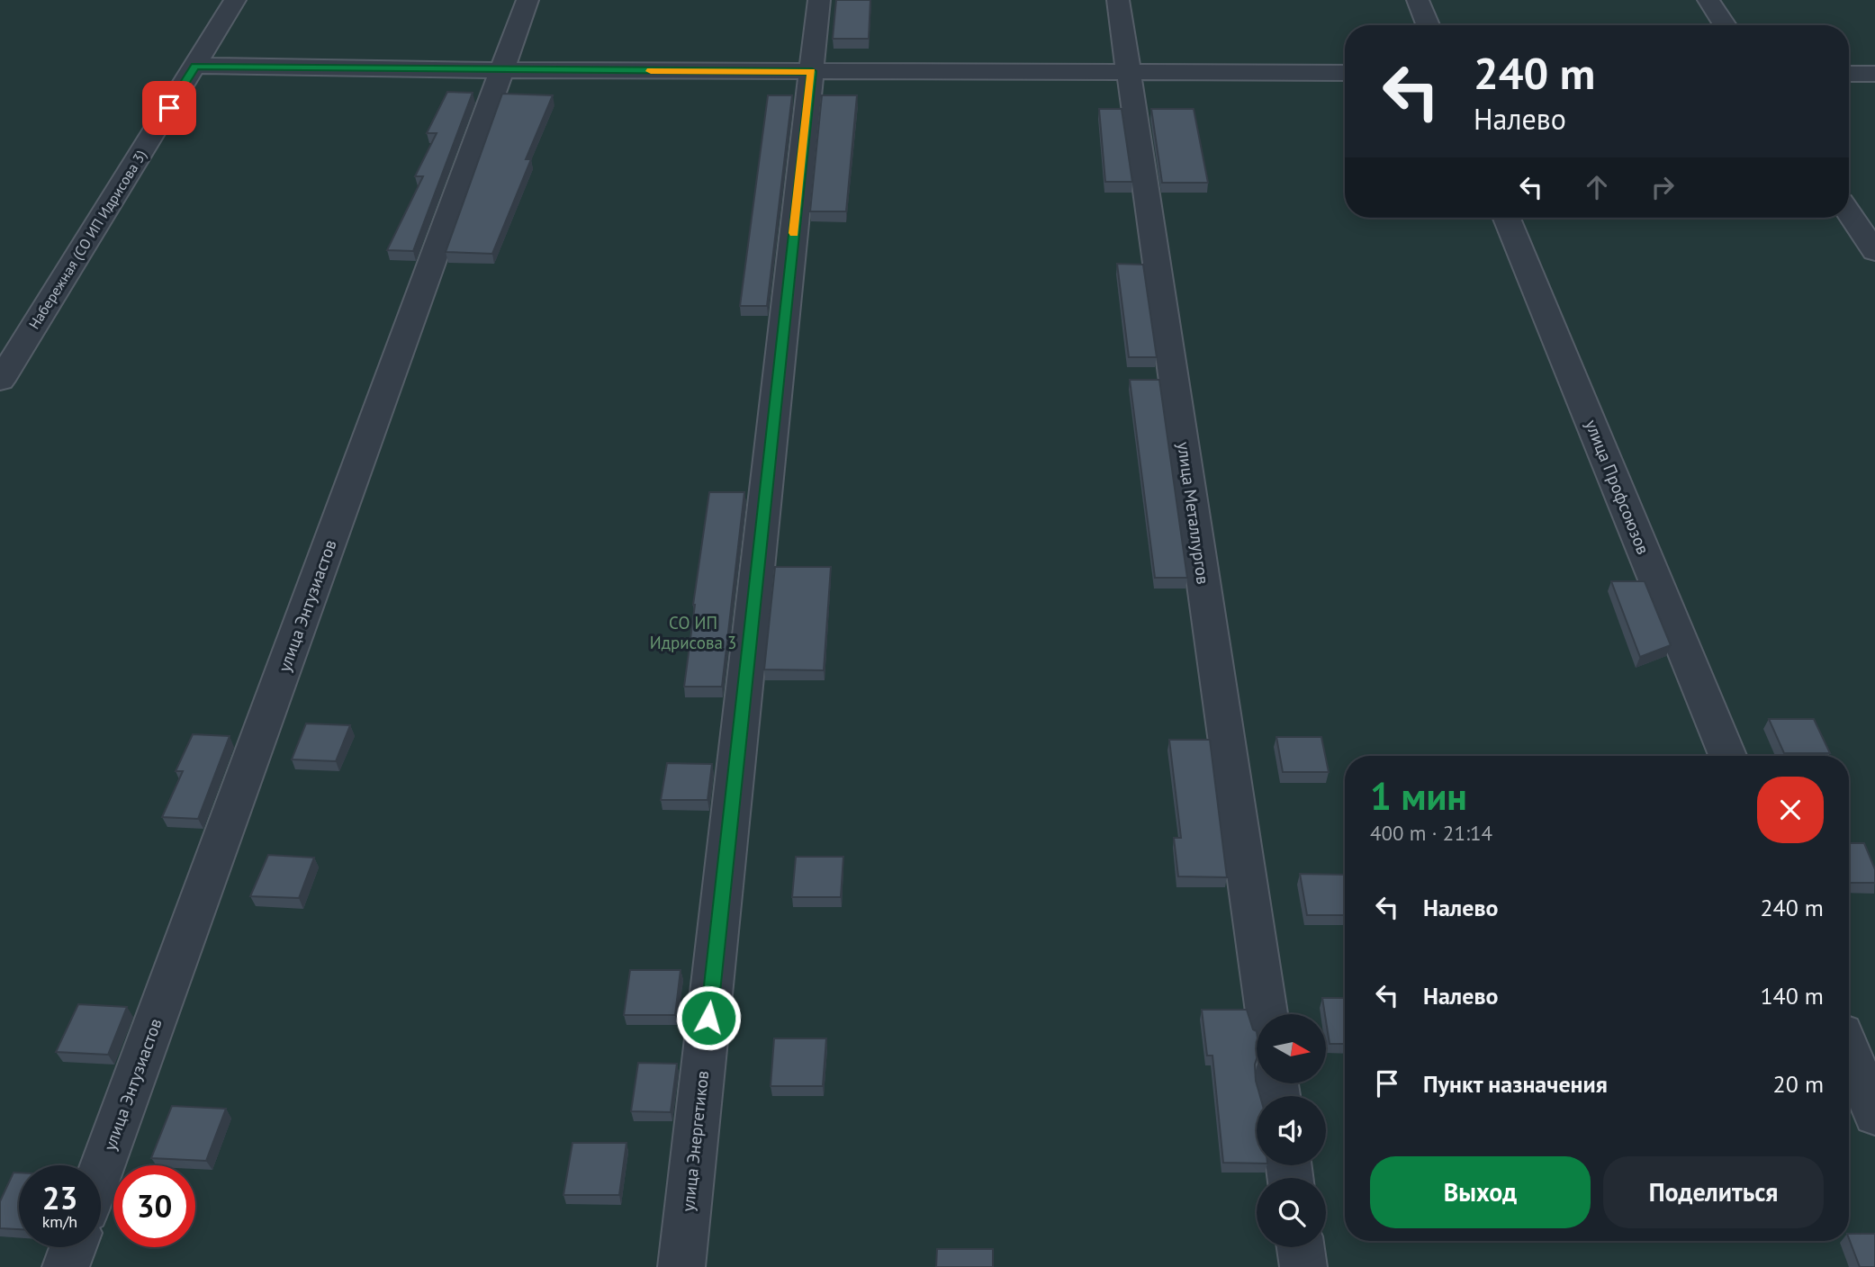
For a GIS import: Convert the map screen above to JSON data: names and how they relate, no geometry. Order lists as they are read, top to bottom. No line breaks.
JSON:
{"streets":{"street":["Набережная (СО ИП Идрисова 3)","улица Профсоюзов","улица Металлургов","улица Энтузиастов","улица Энергетиков"]},"parks":["СО ИП Идрисова 3"],"north":"right","page":{"turn":["240 m","Налево"],"heading":["1 мин","400 m · 21:14"],"list":[{"name":"Налево","value":"240 m"},{"name":"Налево","value":"140 m"},{"name":"Пункт назначения","value":"20 m"}],"buttons":["Выход","Поделиться"],"speed":"23 km/h","limit":"30"}}
